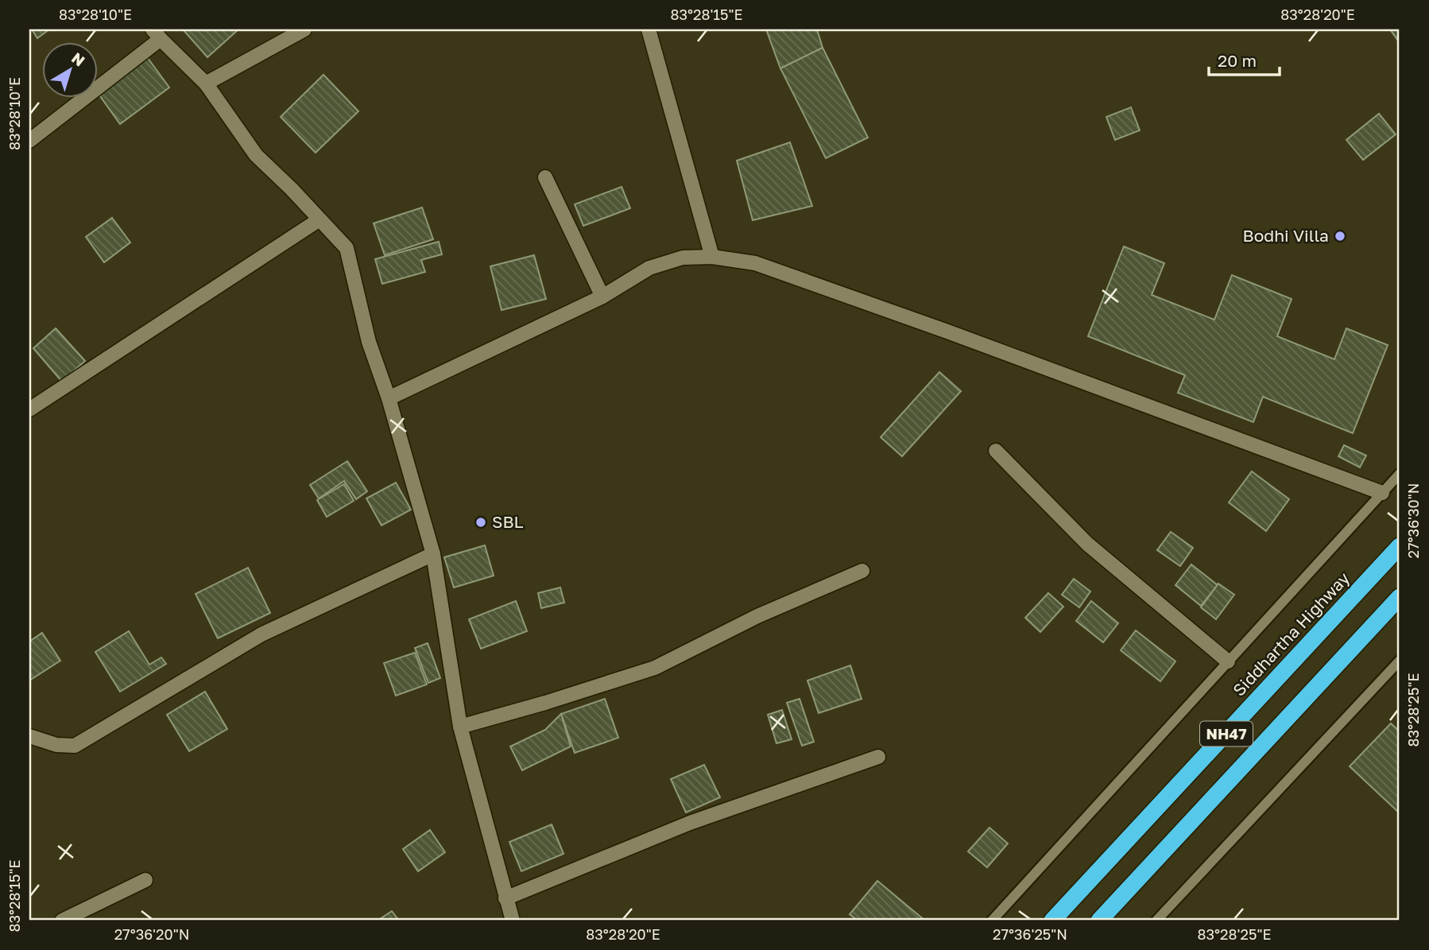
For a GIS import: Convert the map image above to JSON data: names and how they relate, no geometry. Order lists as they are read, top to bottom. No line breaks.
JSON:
{"streets":{"highway":["Siddhartha Highway","NH47"]},"places":["Bodhi Villa","SBL"],"scale_bar":"20 m","north":"top right","coordinates":["83°28'10\"E","83°28'15\"E","83°28'20\"E","27°36'30\"N","83°28'25\"E","27°36'20\"N","27°36'25\"N"]}
